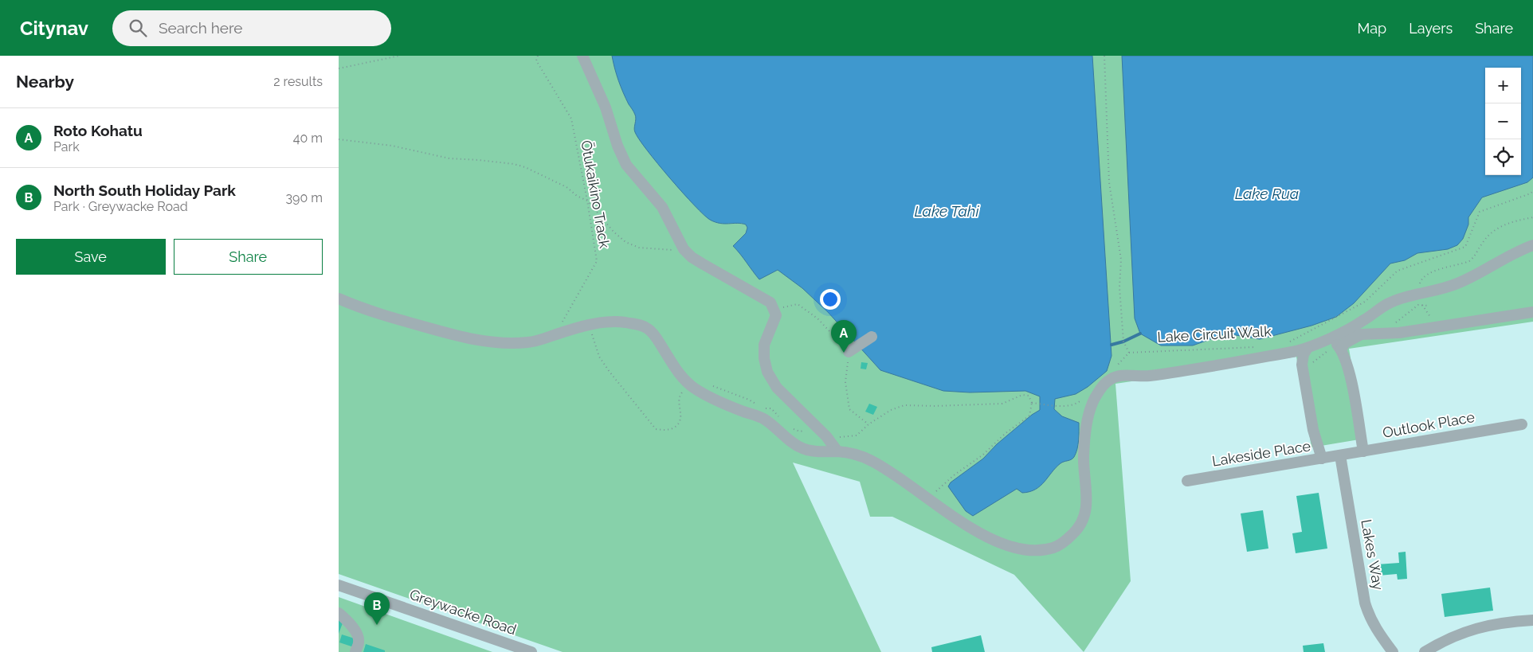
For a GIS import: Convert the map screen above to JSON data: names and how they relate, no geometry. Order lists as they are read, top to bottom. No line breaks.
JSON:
{"streets":{"street":["Outlook Place","Lakeside Place","Lakes Way","Greywacke Road"],"path":["Ōtukaikino Track","Lake Circuit Walk"]},"crossings":[["Outlook Place","Lakeside Place"],["Outlook Place","Lakes Way"],["Lakeside Place","Lakes Way"]],"water":["Lake Rua","Lake Tahi"],"page":{"header":"Citynav","search":"Search here","nav":["Map","Layers","Share"],"heading":["Nearby","2 results"],"map_buttons":["+","−"],"list":[{"mark":"A","name":"Roto Kohatu","note":"Park","value":"40 m"},{"mark":"B","name":"North South Holiday Park","note":"Park · Greywacke Road","value":"390 m"}],"buttons":["Save","Share"],"pins":["A","B"]}}
